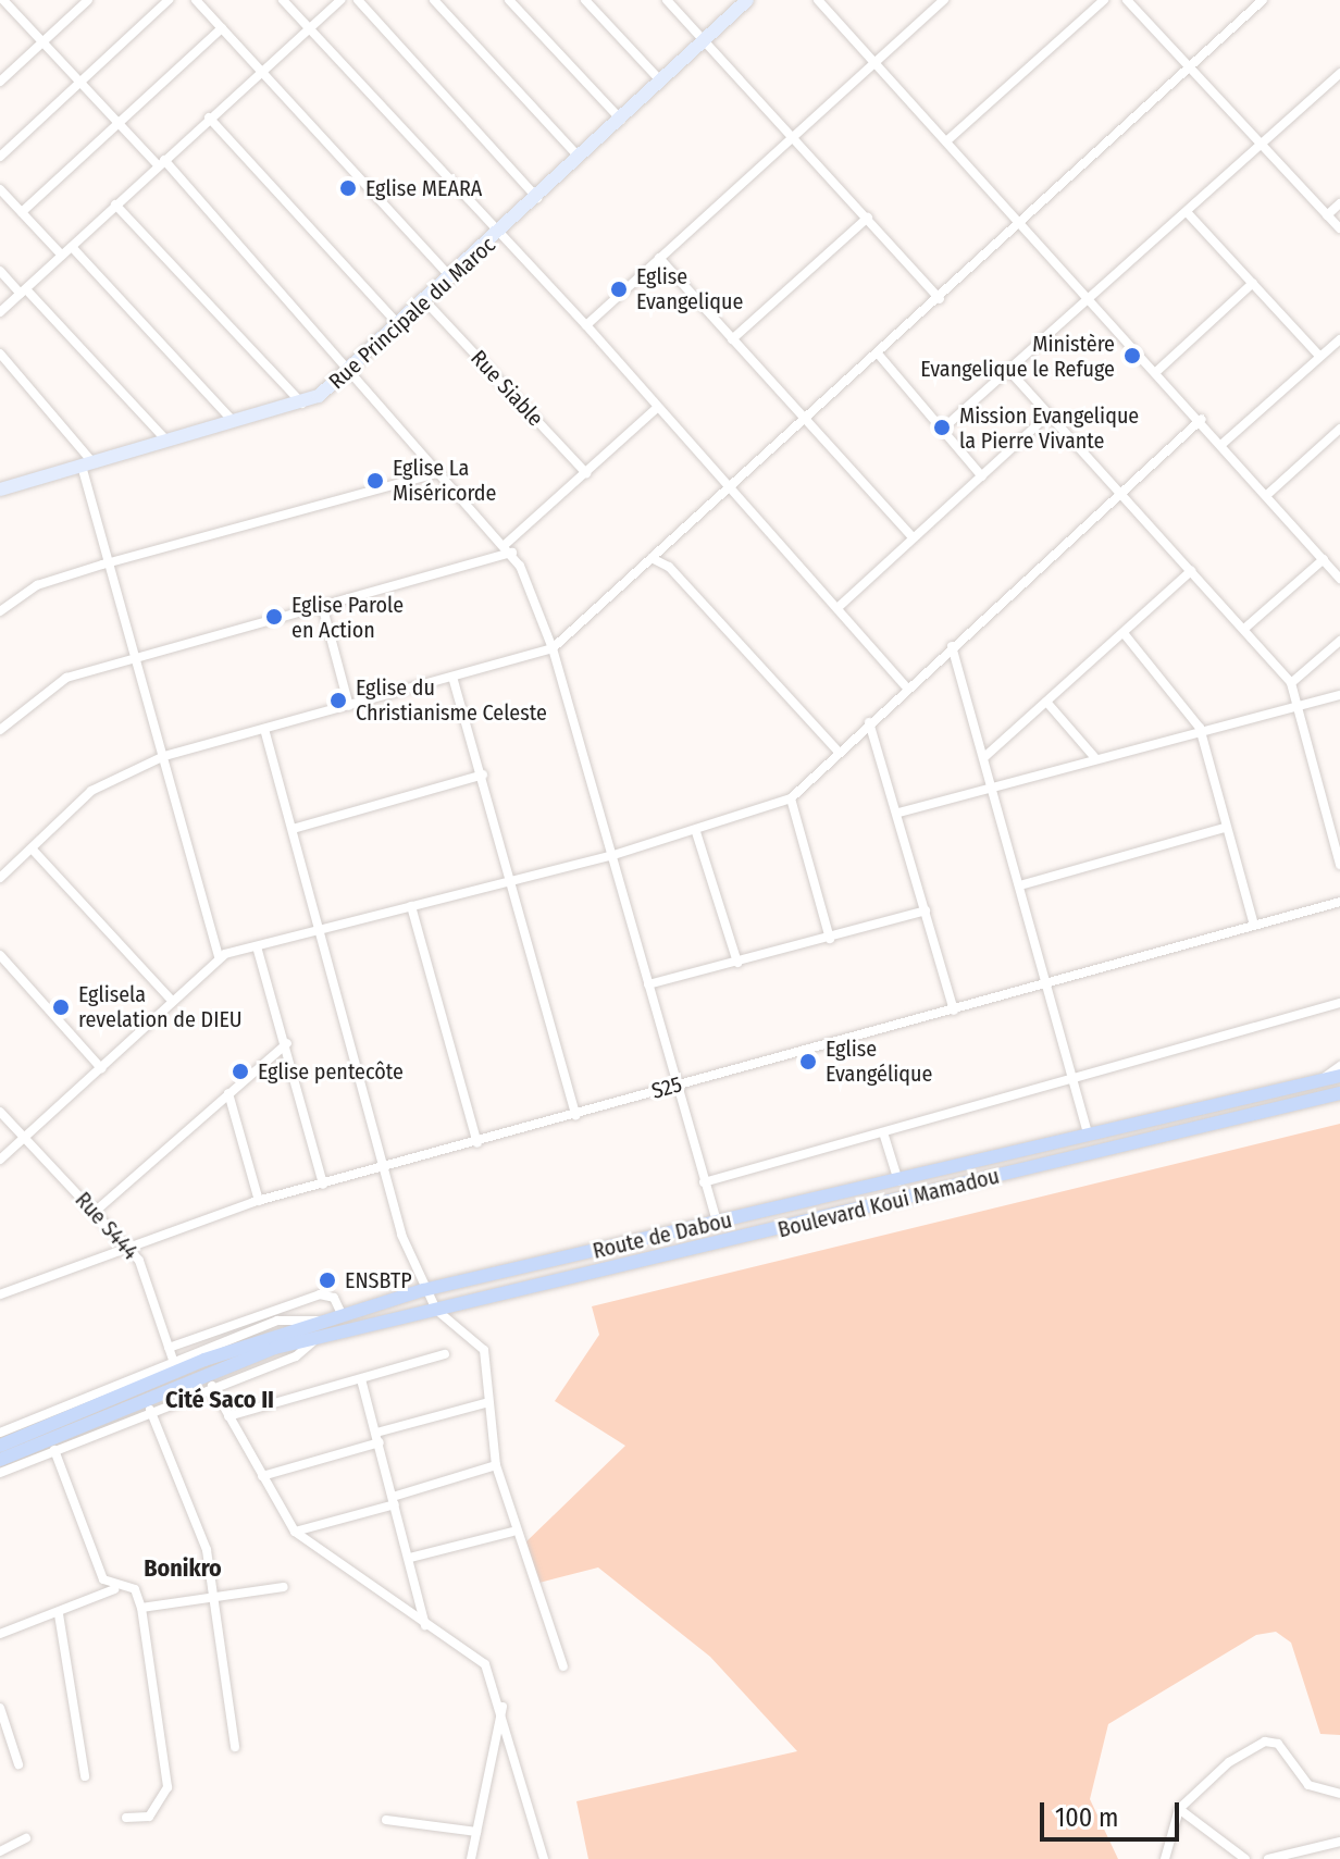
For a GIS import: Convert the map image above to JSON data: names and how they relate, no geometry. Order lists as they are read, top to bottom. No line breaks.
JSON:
{"streets":{"main road":["Boulevard Koui Mamadou","Route de Dabou"],"street":["Rue Principale du Maroc","Rue Siable","S25","Rue S444"]},"crossings":[["Rue Principale du Maroc","Rue Siable"],["S25","Rue S444"]],"districts":["Cité Saco II","Bonikro"],"places":["Eglise MEARA","Eglise Evangelique","Ministère Evangelique le Refuge","Mission Evangelique la Pierre Vivante","Eglise La Miséricorde","Eglise Parole en Action","Eglise du Christianisme Celeste","Eglisela revelation de DIEU","Eglise Evangélique","Eglise pentecôte","ENSBTP"],"scale_bar":"100 m"}
